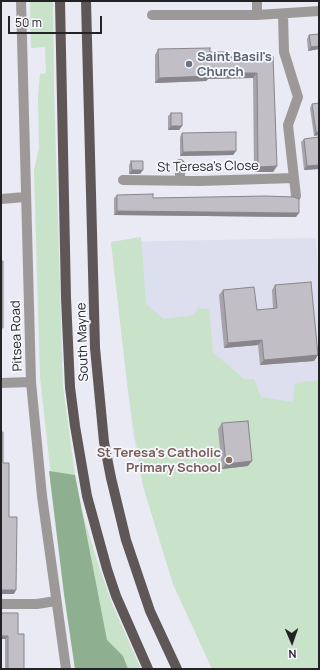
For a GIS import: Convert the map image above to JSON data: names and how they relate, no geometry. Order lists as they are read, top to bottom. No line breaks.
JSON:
{"streets":{"main road":["South Mayne"],"street":["St Teresa's Close","Pitsea Road"]},"places":["Saint Basil's Church","St Teresa's Catholic Primary School"],"scale_bar":"50 m","north":"bottom"}
